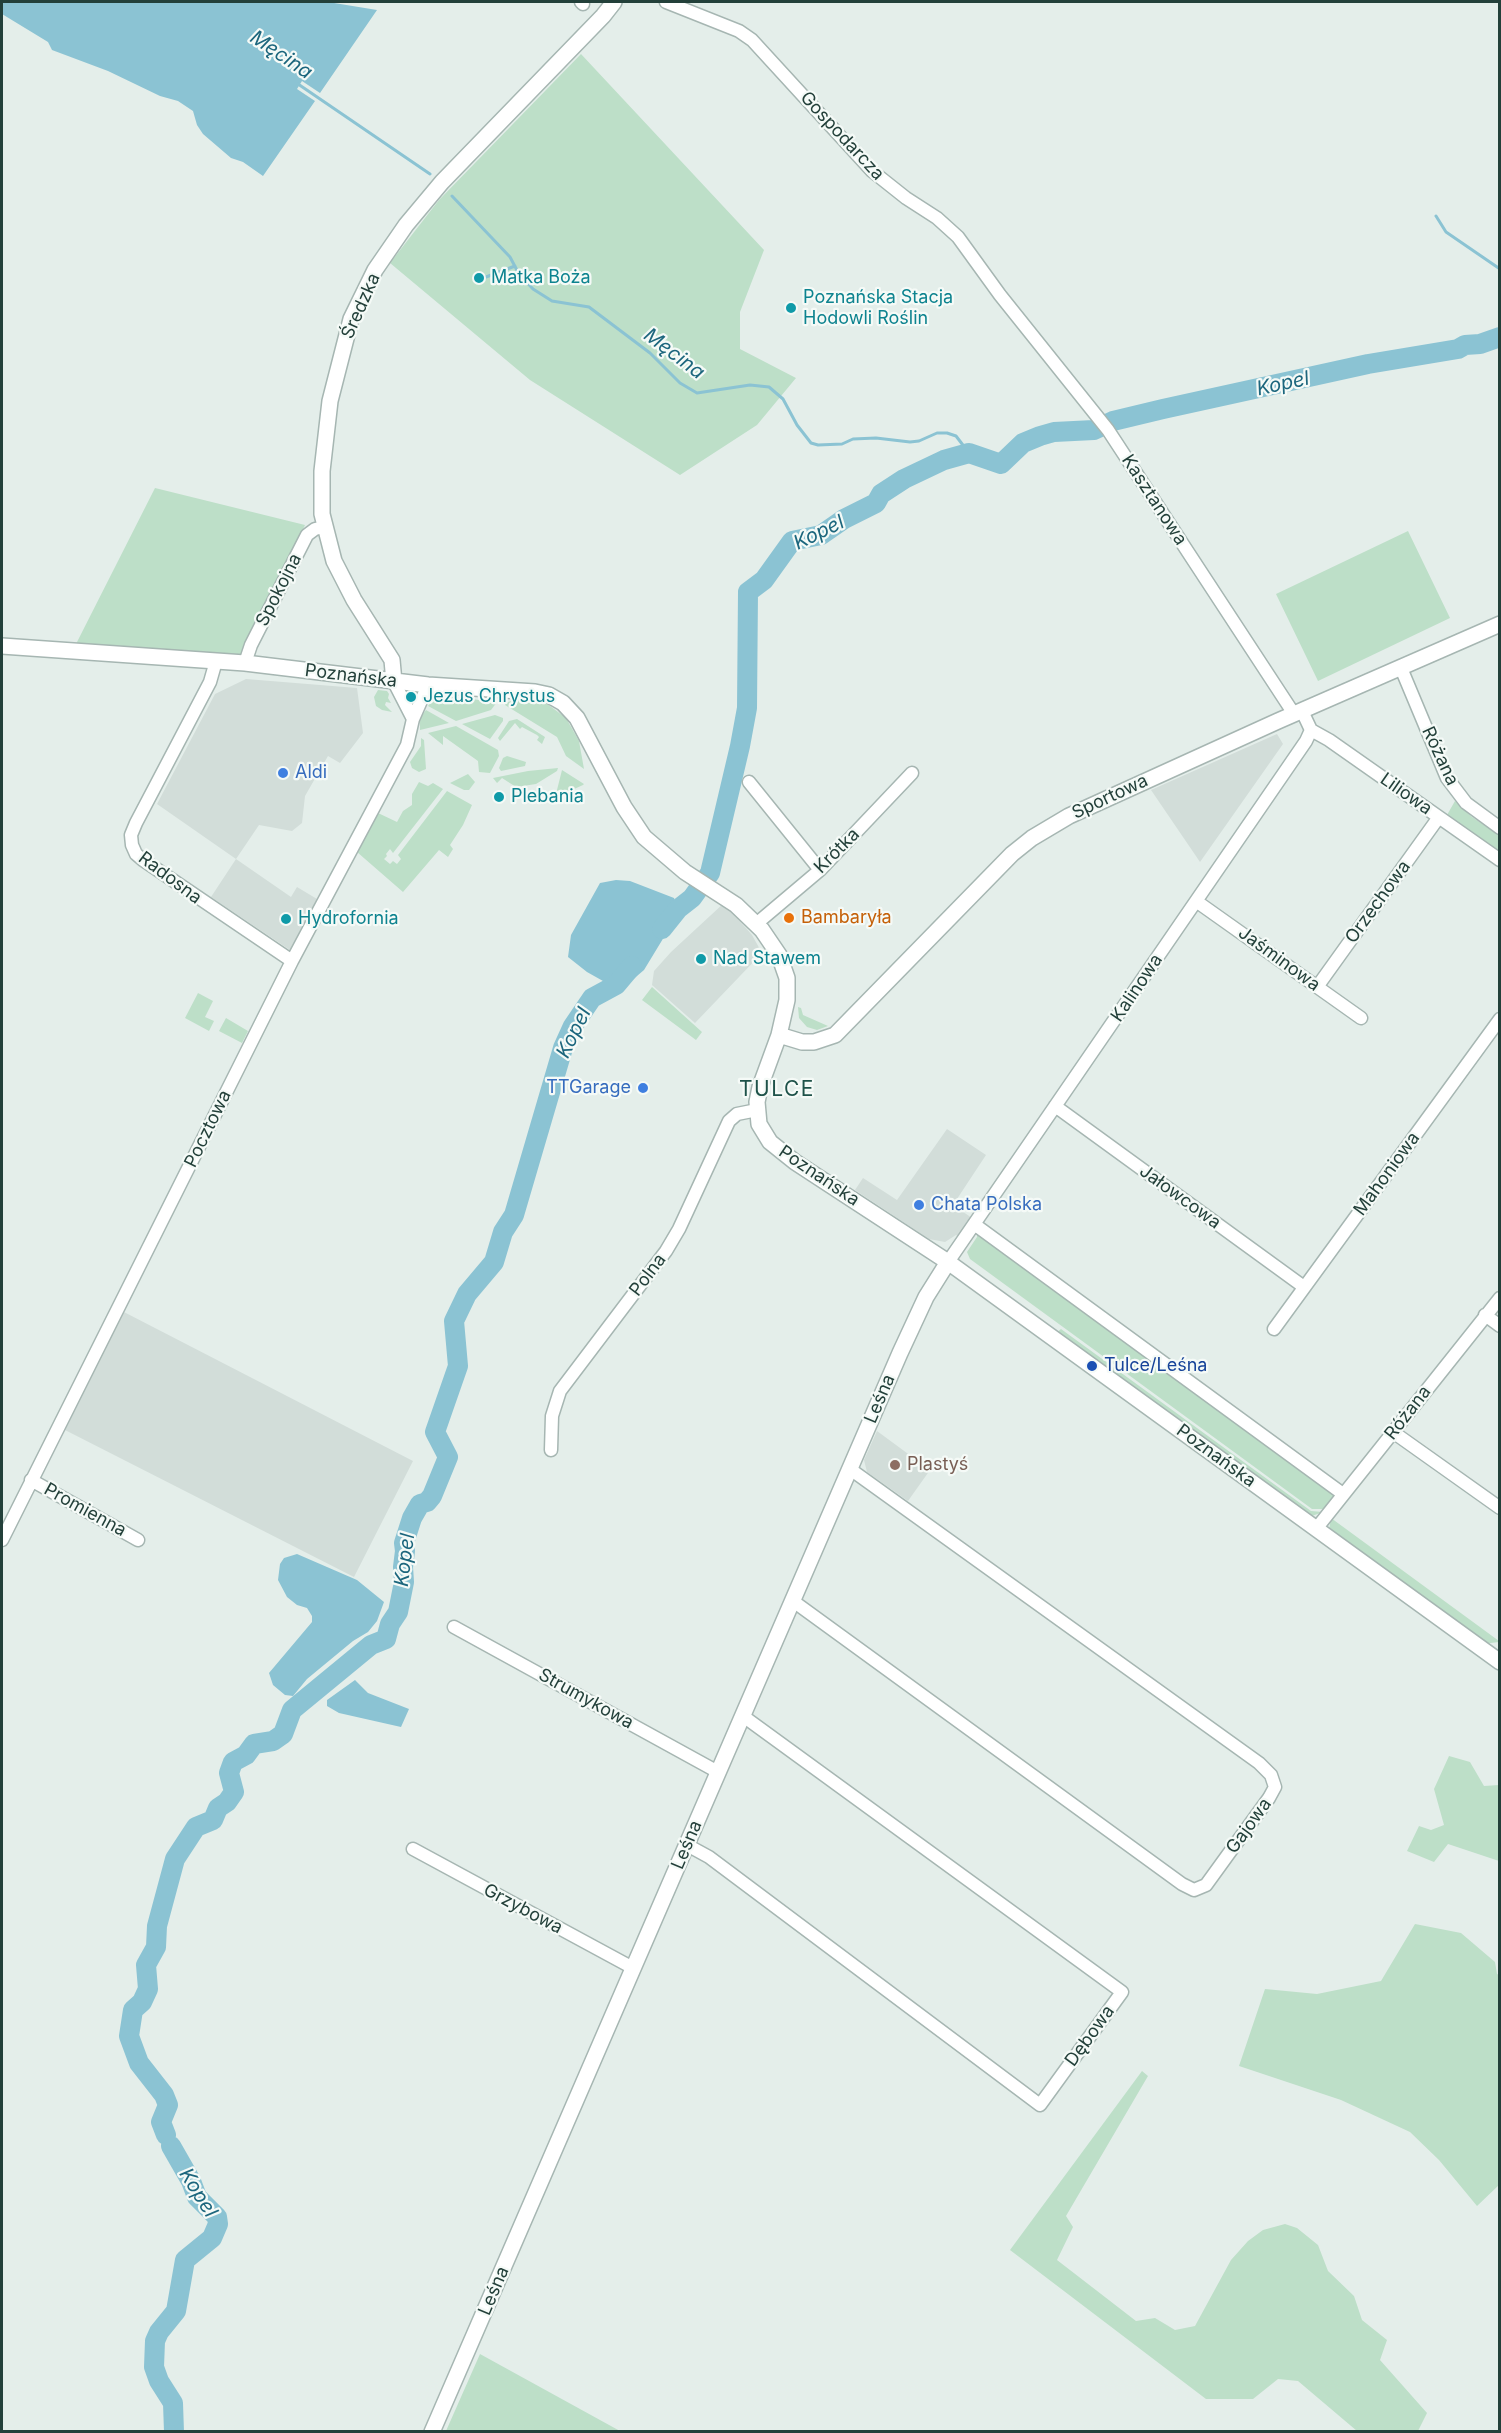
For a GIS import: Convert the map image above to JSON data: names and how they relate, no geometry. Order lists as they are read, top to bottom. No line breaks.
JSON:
{"streets":{"street":["Gospodarcza","Średzka","Kasztanowa","Spokojna","Poznańska","Różana","Liliowa","Sportowa","Krótka","Radosna","Orzechowa","Jaśminowa","Kalinowa","Pocztowa","Mahoniowa","Jałowcowa","Polna","Leśna","Promienna","Strumykowa","Gajowa","Grzybowa","Dębowa"]},"crossings":[["Gospodarcza","Kasztanowa"],["Średzka","Spokojna"],["Średzka","Poznańska"],["Kasztanowa","Sportowa"],["Spokojna","Poznańska"],["Poznańska","Różana"],["Poznańska","Sportowa"],["Poznańska","Krótka"],["Poznańska","Radosna"],["Poznańska","Kalinowa"],["Poznańska","Pocztowa"],["Poznańska","Polna"],["Poznańska","Leśna"],["Różana","Sportowa"],["Liliowa","Orzechowa"],["Liliowa","Kalinowa"],["Radosna","Pocztowa"],["Orzechowa","Jaśminowa"],["Jaśminowa","Kalinowa"],["Kalinowa","Jałowcowa"],["Kalinowa","Leśna"],["Pocztowa","Promienna"],["Mahoniowa","Jałowcowa"],["Leśna","Strumykowa"],["Leśna","Gajowa"],["Leśna","Grzybowa"],["Leśna","Dębowa"]],"districts":["TULCE"],"water":["Męcina","Kopel"],"places":["Matka Boża","Poznańska Stacja Hodowli Roślin","Jezus Chrystus","Aldi","Plebania","Bambaryła","Hydrofornia","Nad Stawem","TTGarage","Chata Polska","Tulce/Leśna","Plastyś"]}
